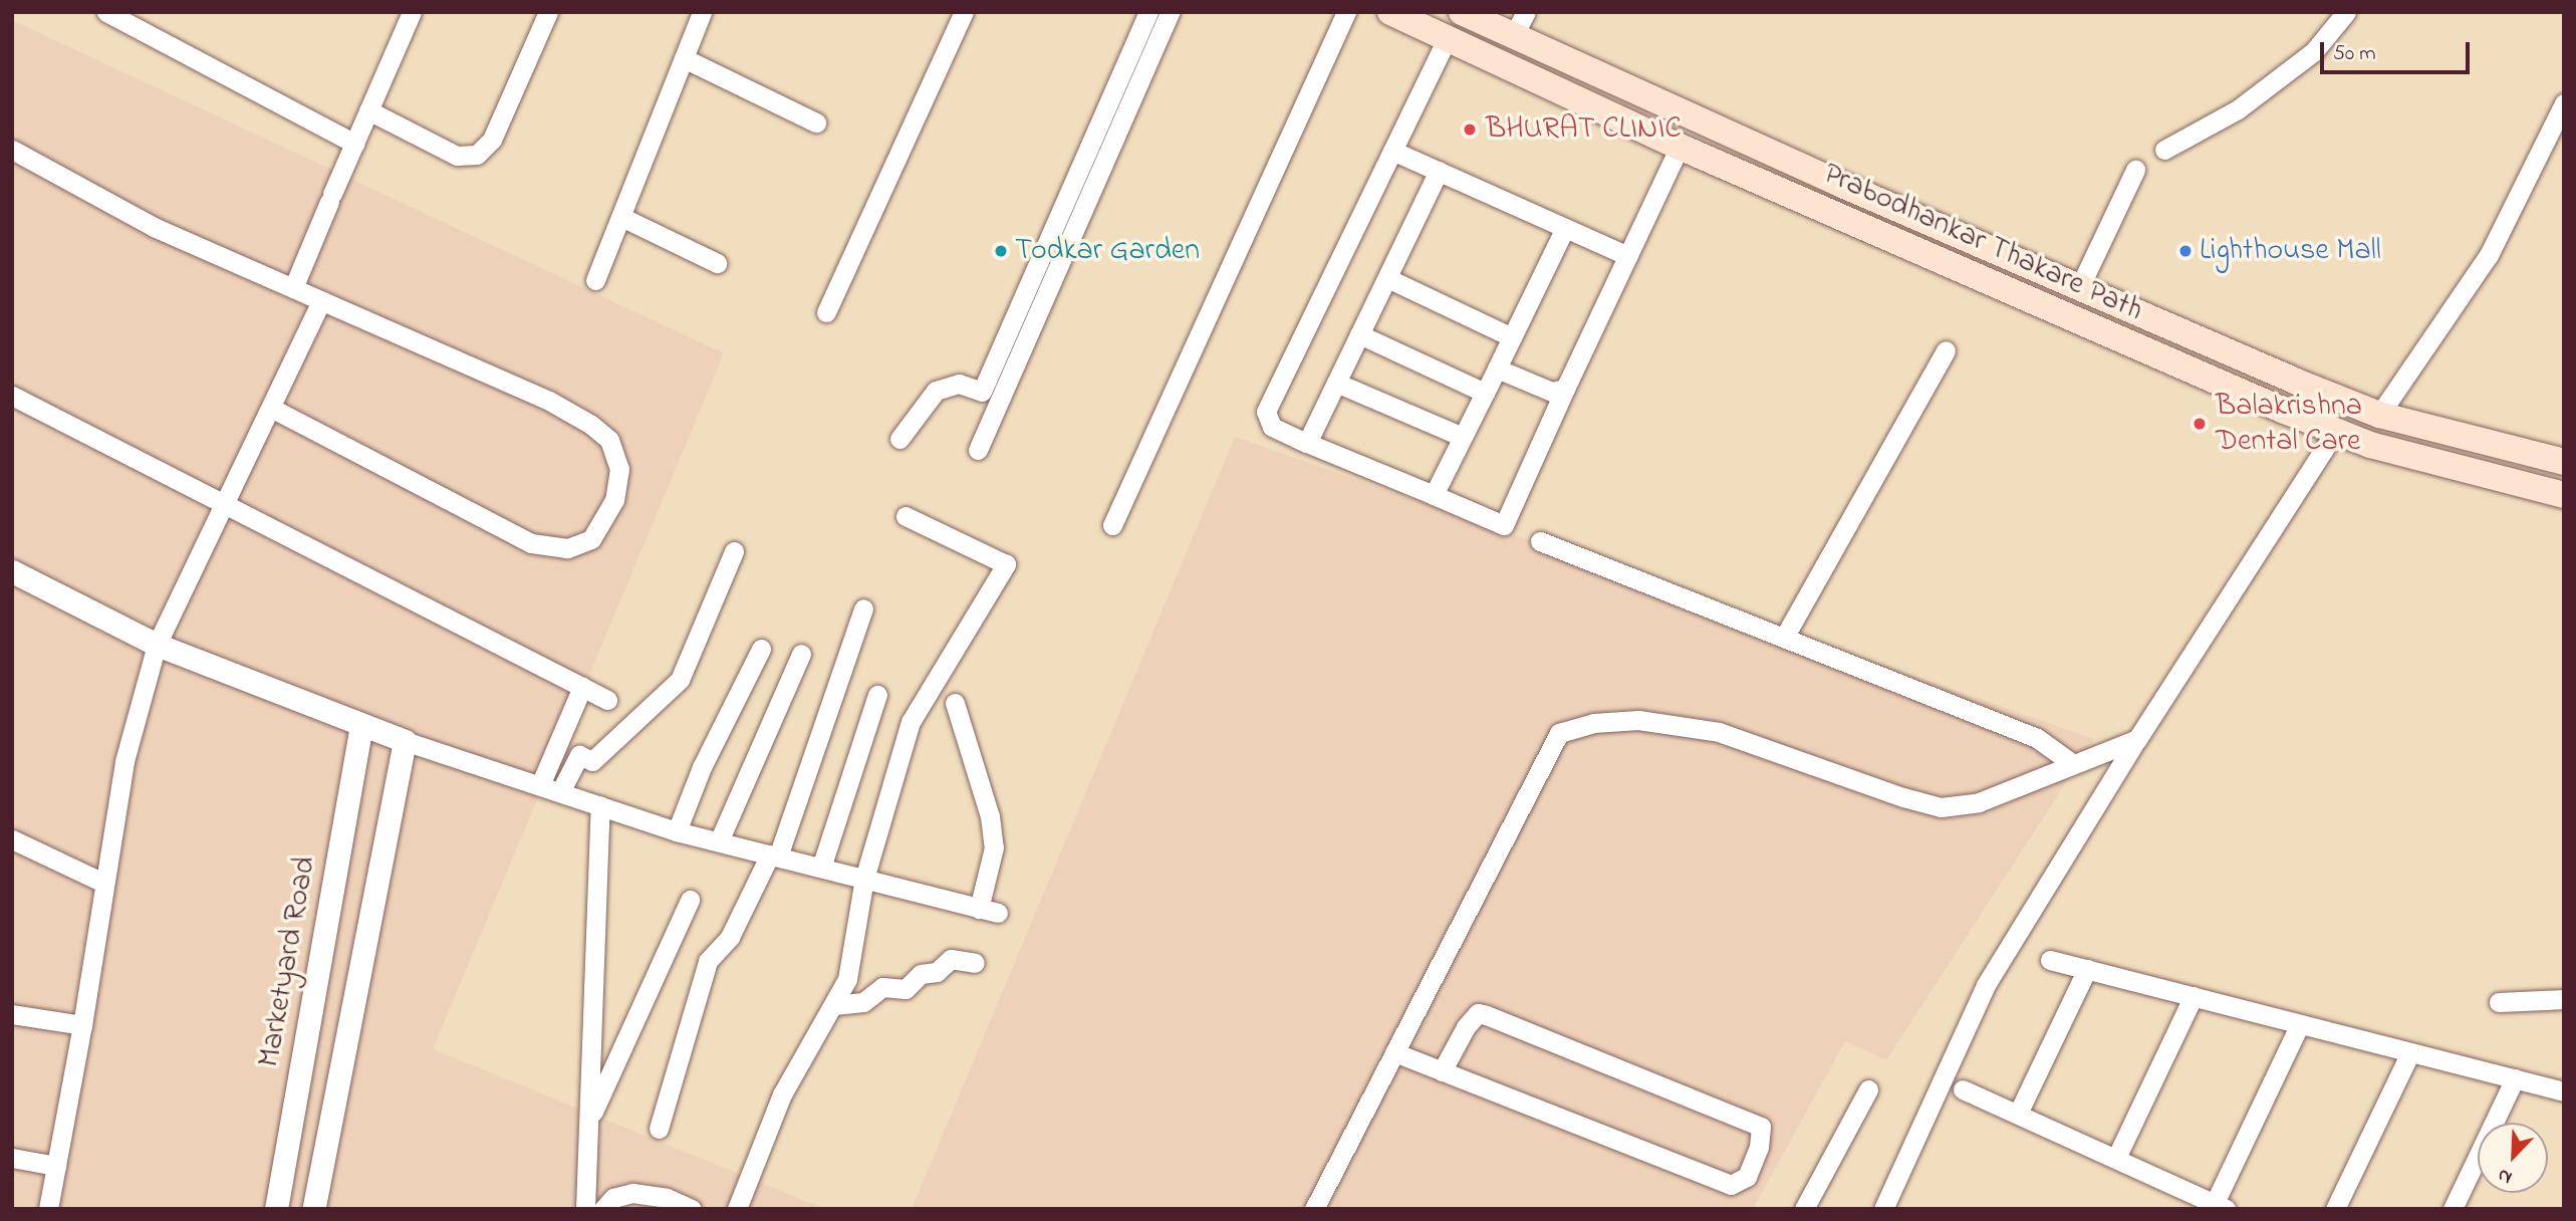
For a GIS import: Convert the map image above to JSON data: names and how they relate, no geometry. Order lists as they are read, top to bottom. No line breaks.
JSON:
{"streets":{"main road":["Prabodhankar Thakare Path"],"street":["Marketyard Road"]},"places":["BHURAT CLINIC","Todkar Garden","Lighthouse Mall","Balakrishna Dental Care"],"scale_bar":"50 m","north":"bottom left"}
